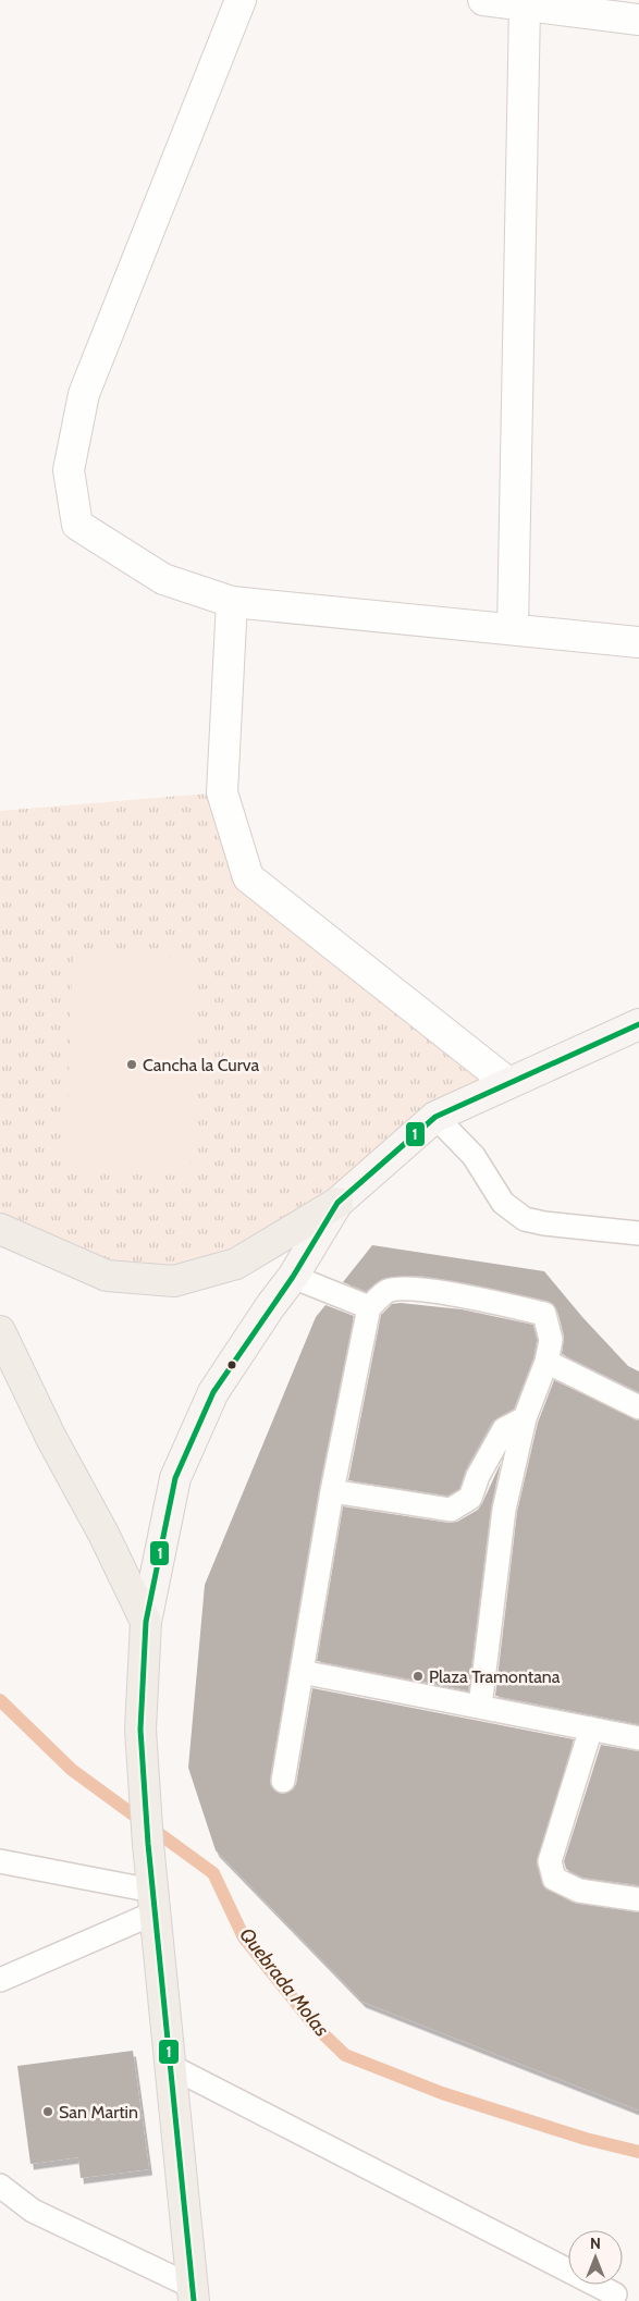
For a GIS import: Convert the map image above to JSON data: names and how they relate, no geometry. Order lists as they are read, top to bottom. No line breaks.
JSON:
{"water":["Quebrada Molas"],"places":["Cancha la Curva","Plaza Tramontana","San Martin"],"lines":["transit line 1"],"north":"top"}
